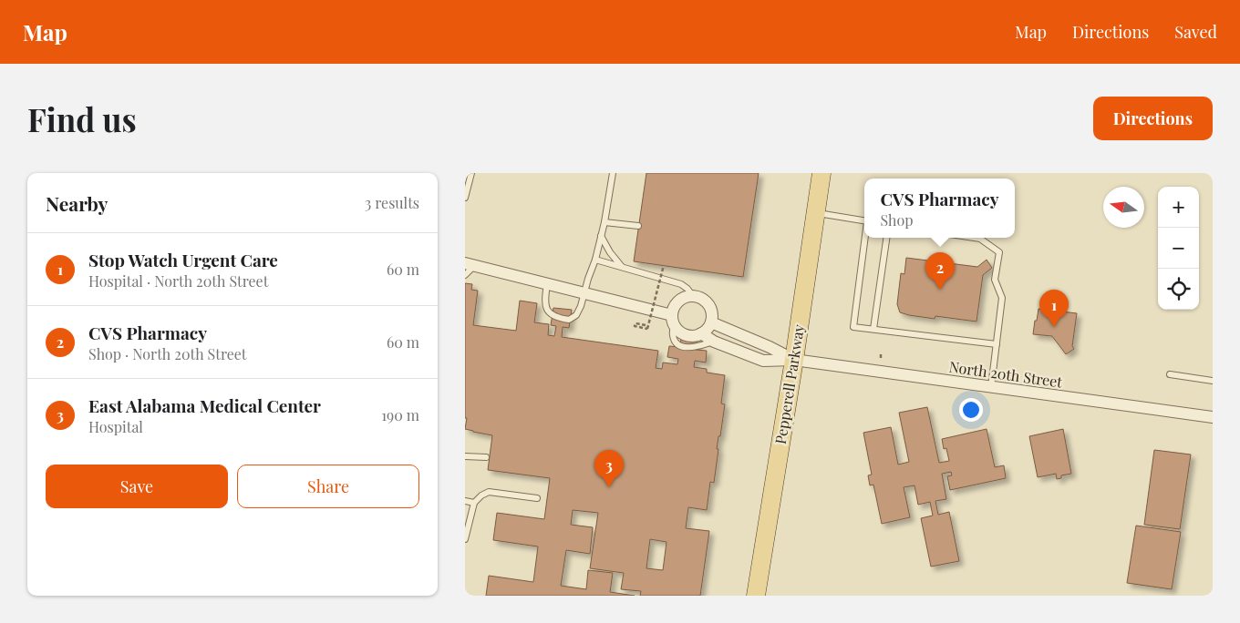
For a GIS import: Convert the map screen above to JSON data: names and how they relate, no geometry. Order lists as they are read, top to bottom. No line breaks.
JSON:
{"streets":{"main road":["Pepperell Parkway"],"street":["North 20th Street"]},"crossings":[["North 20th Street","Pepperell Parkway"]],"north":"left","page":{"header":"Map","nav":["Map","Directions","Saved"],"buttons":["Directions",["Save","Share"]],"title":"Find us","heading":["Nearby","3 results"],"popup":["CVS Pharmacy","Shop"],"map_buttons":["+","−"],"list":[{"mark":"1","name":"Stop Watch Urgent Care","note":"Hospital · North 20th Street","value":"60 m"},{"mark":"2","name":"CVS Pharmacy","note":"Shop · North 20th Street","value":"60 m"},{"mark":"3","name":"East Alabama Medical Center","note":"Hospital","value":"190 m"}],"pins":["2","1","3"]}}
